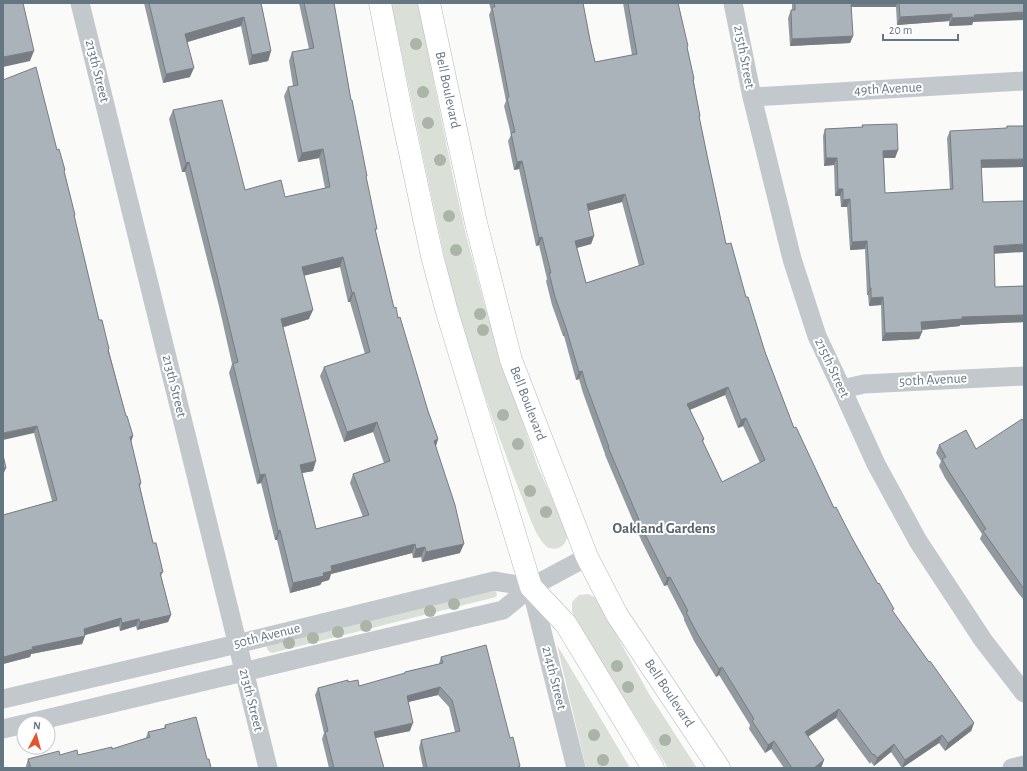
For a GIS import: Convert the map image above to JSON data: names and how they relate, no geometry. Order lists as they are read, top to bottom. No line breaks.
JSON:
{"streets":{"street":["215th Street","213th Street","49th Avenue","Bell Boulevard","50th Avenue","214th Street"]},"crossings":[["215th Street","49th Avenue"],["215th Street","50th Avenue"],["213th Street","50th Avenue"],["Bell Boulevard","50th Avenue"],["50th Avenue","214th Street"]],"districts":["Oakland Gardens"],"scale_bar":"20 m","north":"top"}
